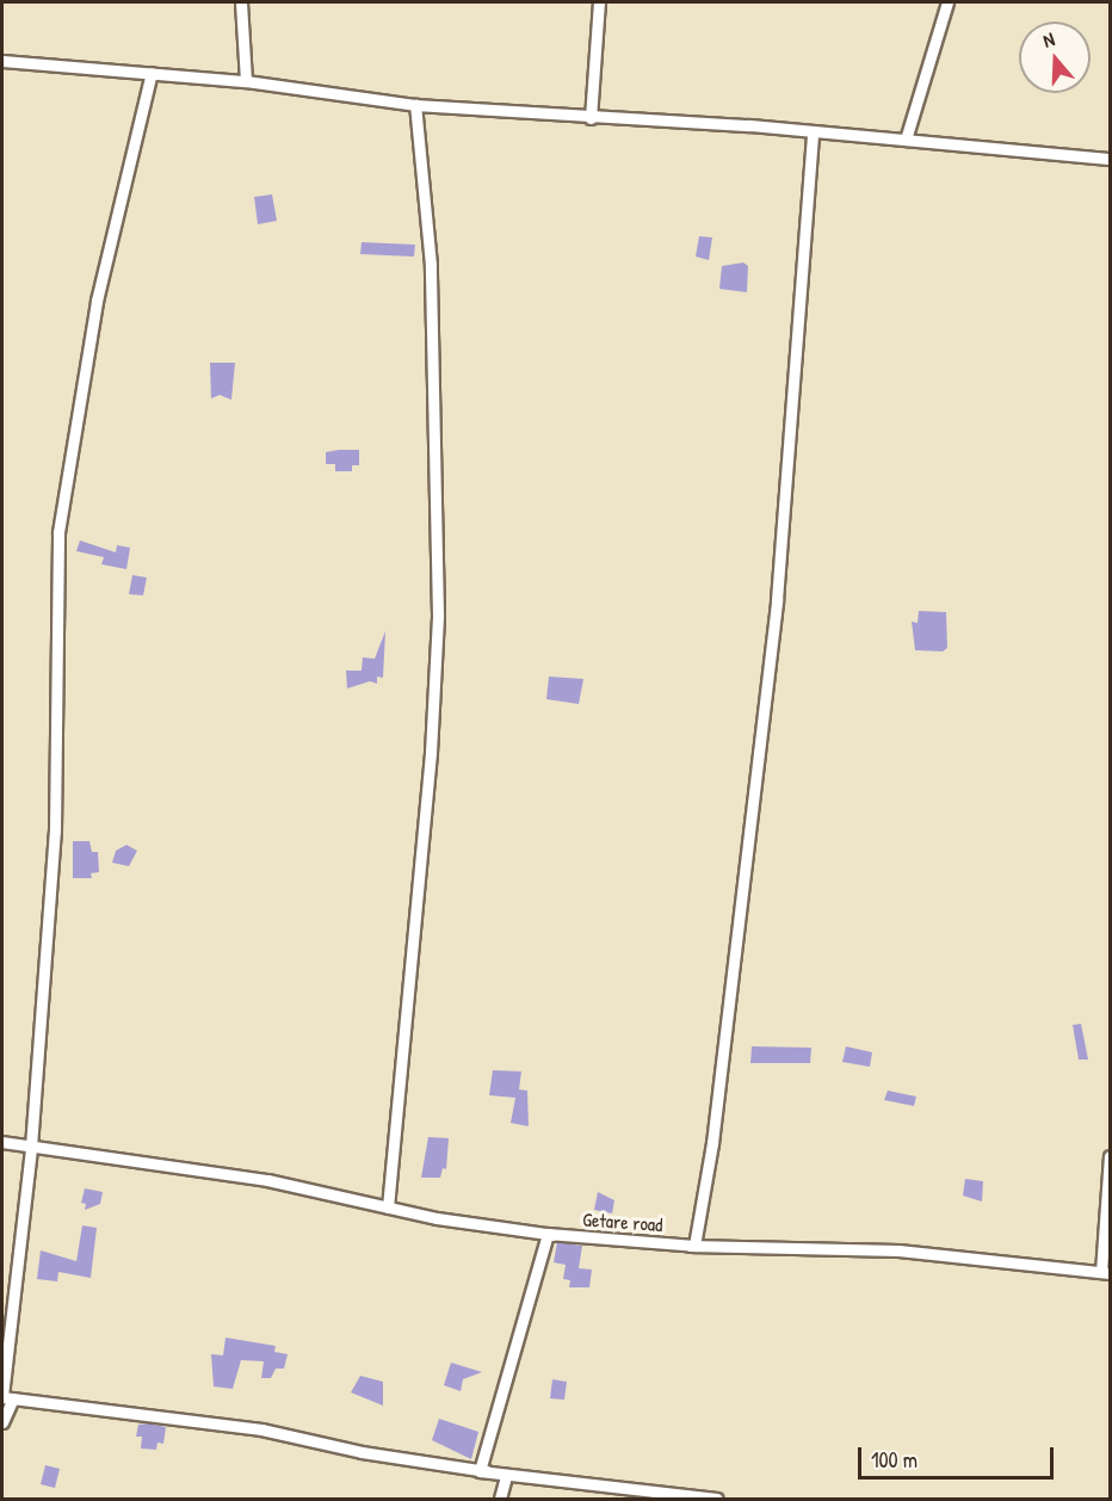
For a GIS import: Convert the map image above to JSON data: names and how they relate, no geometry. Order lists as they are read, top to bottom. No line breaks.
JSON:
{"scale_bar":"100 m","north":"top"}
